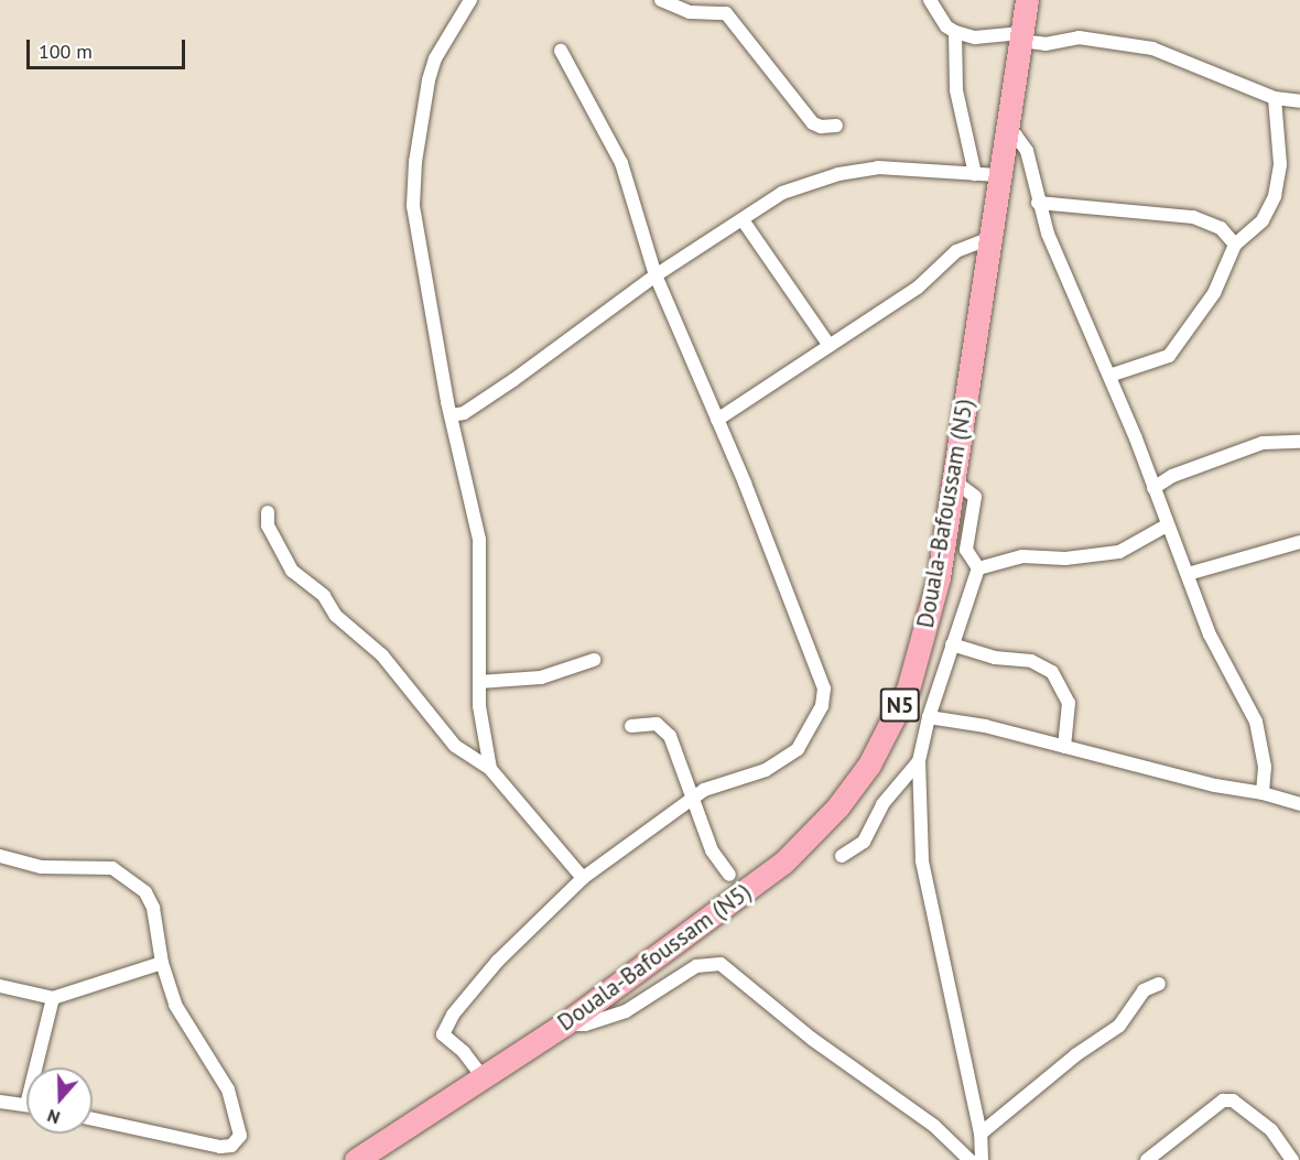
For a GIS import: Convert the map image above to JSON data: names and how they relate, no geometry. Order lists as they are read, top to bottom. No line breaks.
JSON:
{"streets":{"highway":["Douala-Bafoussam (N5)","N5"]},"scale_bar":"100 m","north":"bottom"}
